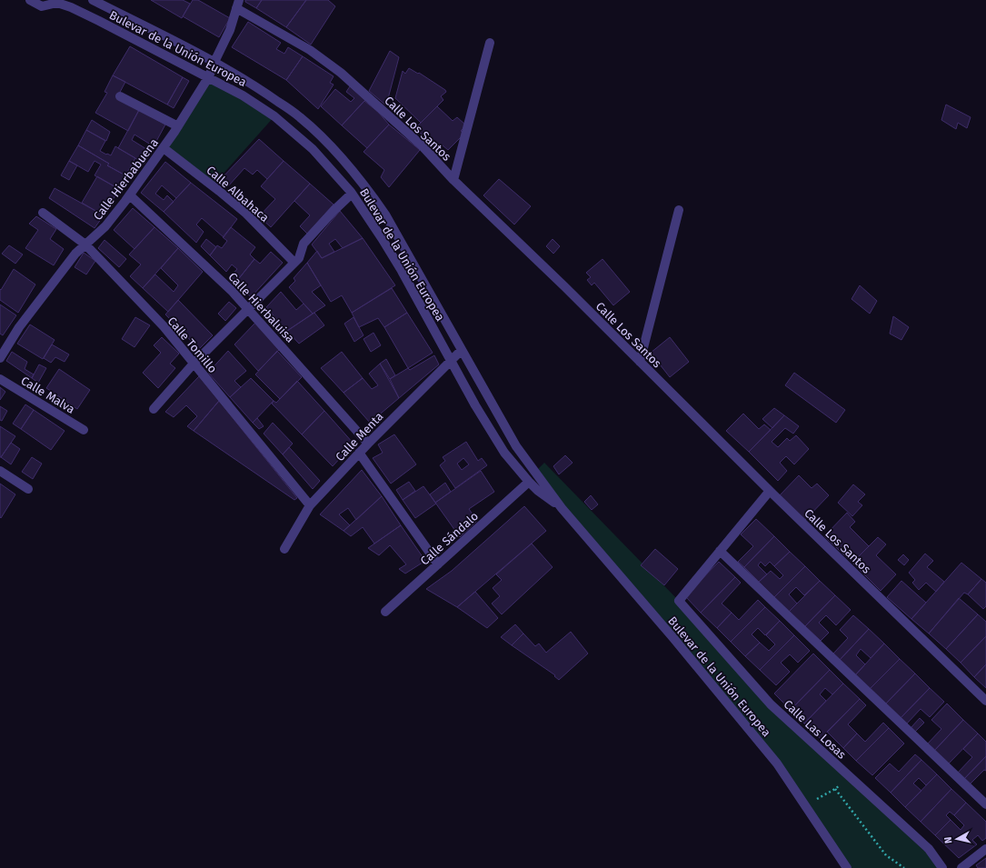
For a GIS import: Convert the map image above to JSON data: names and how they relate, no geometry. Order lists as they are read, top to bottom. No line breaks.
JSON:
{"streets":{"street":["Bulevar de la Unión Europea","Calle Los Santos","Calle Hierbabuena","Calle Albahaca","Calle Hierbaluisa","Calle Tomillo","Calle Malva","Calle Menta","Calle Sándalo","Calle Las Losas"]},"crossings":[["Bulevar de la Unión Europea","Calle Hierbabuena"],["Bulevar de la Unión Europea","Calle Menta"],["Bulevar de la Unión Europea","Calle Sándalo"],["Calle Los Santos","Calle Hierbabuena"],["Calle Hierbabuena","Calle Albahaca"],["Calle Hierbabuena","Calle Hierbaluisa"],["Calle Hierbabuena","Calle Tomillo"],["Calle Hierbaluisa","Calle Menta"],["Calle Tomillo","Calle Menta"]],"north":"left"}
